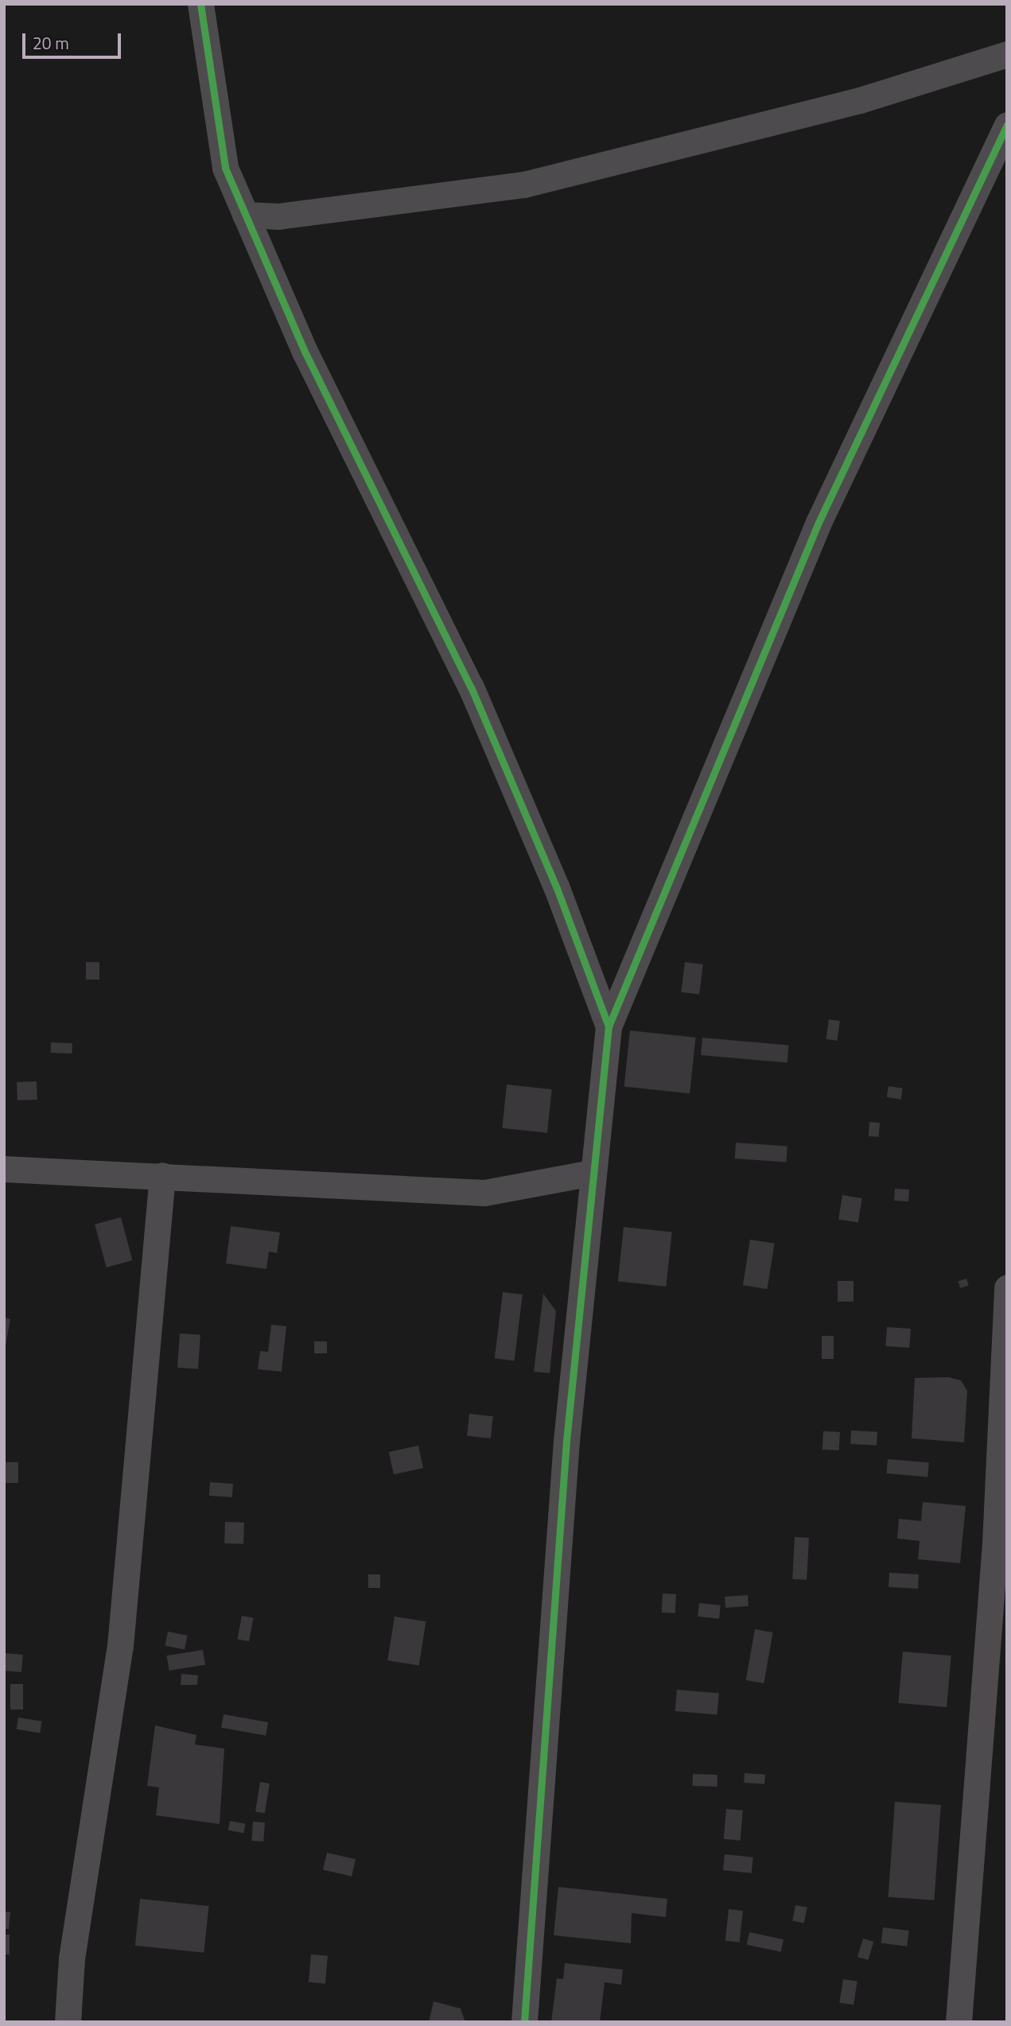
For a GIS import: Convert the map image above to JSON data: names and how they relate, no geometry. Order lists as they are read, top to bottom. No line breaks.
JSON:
{"scale_bar":"20 m"}
